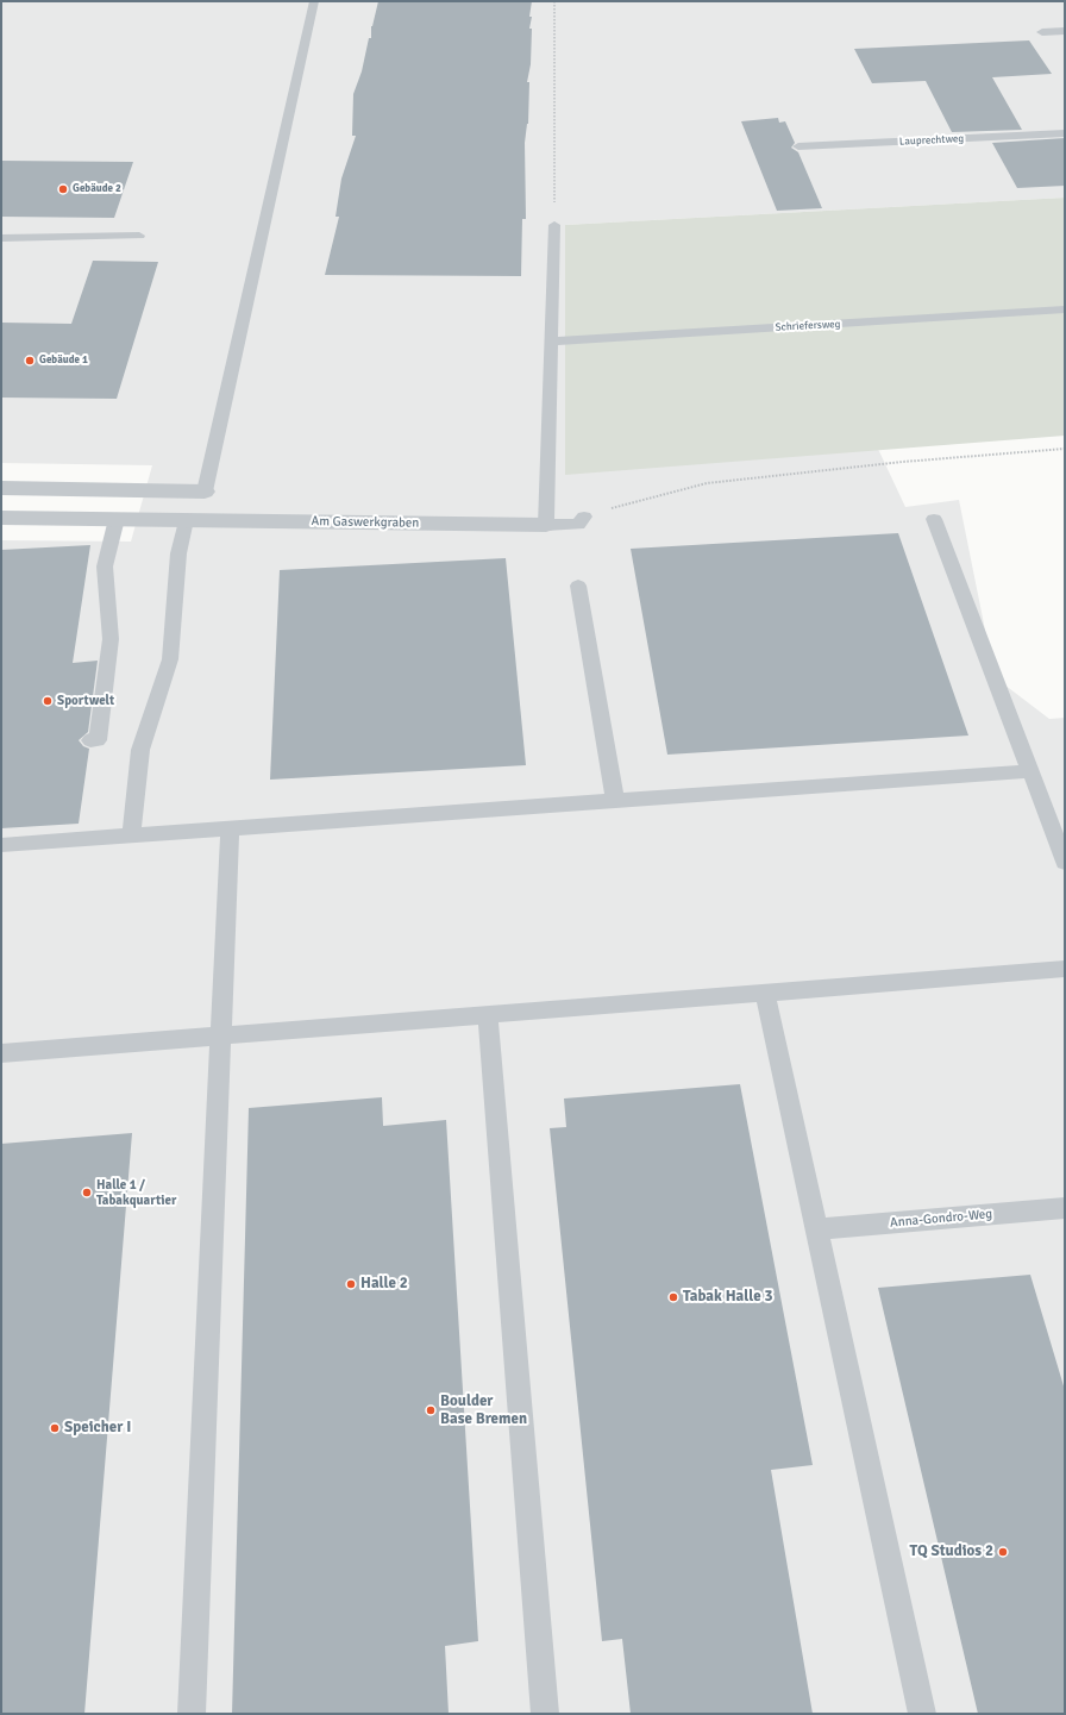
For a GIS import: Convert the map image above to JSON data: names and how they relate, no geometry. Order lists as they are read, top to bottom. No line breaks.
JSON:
{"streets":{"street":["Am Gaswerkgraben"],"lane":["Lauprechtweg","Schriefersweg","Anna-Gondro-Weg"]},"places":["Gebäude 2","Gebäude 1","Sportwelt","Halle 1 / Tabakquartier","Halle 2","Tabak Halle 3","Boulder Base Bremen","Speicher I","TQ Studios 2"]}
